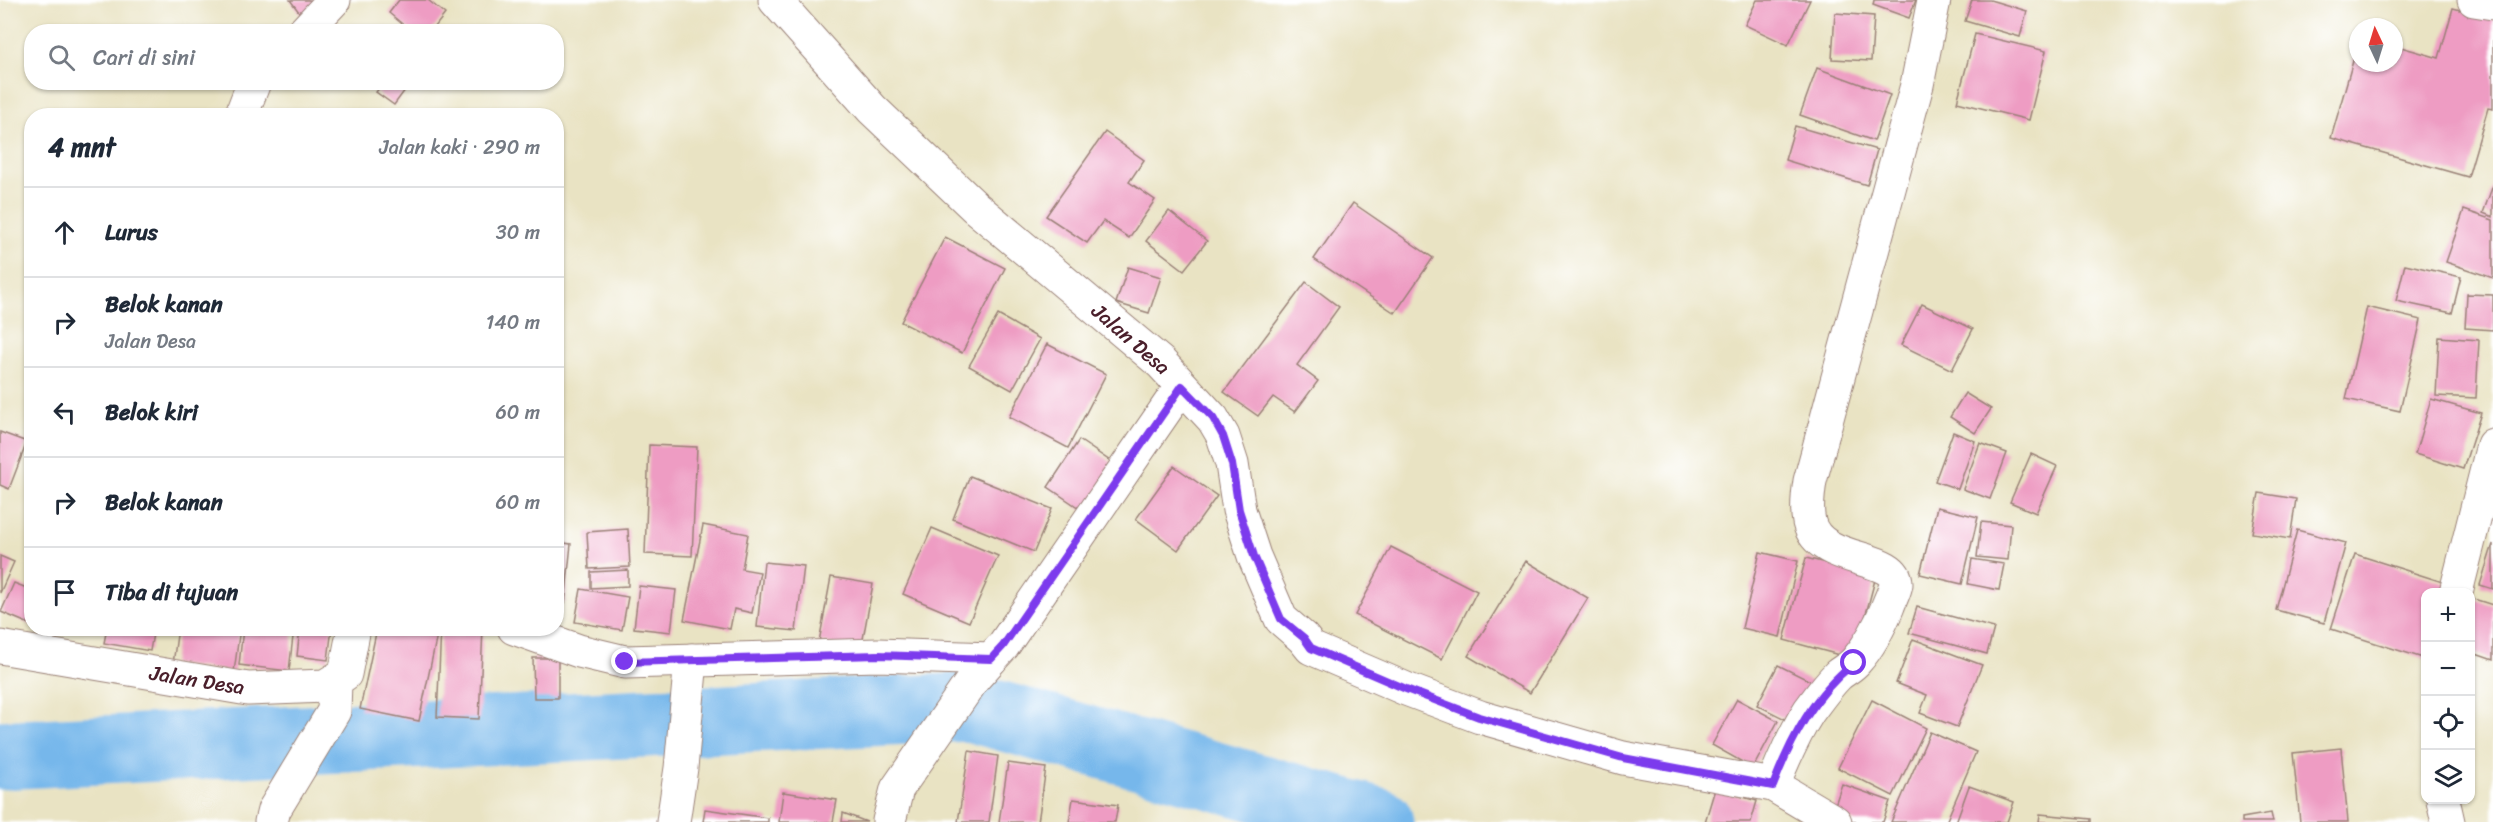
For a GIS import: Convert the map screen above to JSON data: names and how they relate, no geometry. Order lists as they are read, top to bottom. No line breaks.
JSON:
{"streets":{"street":["Jalan Desa"]},"north":"top","page":{"search":"Cari di sini","heading":["4 mnt","Jalan kaki · 290 m"],"list":[["Lurus","30 m"],["Belok kanan","Jalan Desa","140 m"],["Belok kiri","60 m"],["Belok kanan","60 m"],"Tiba di tujuan"],"map_buttons":["+","−"]}}
